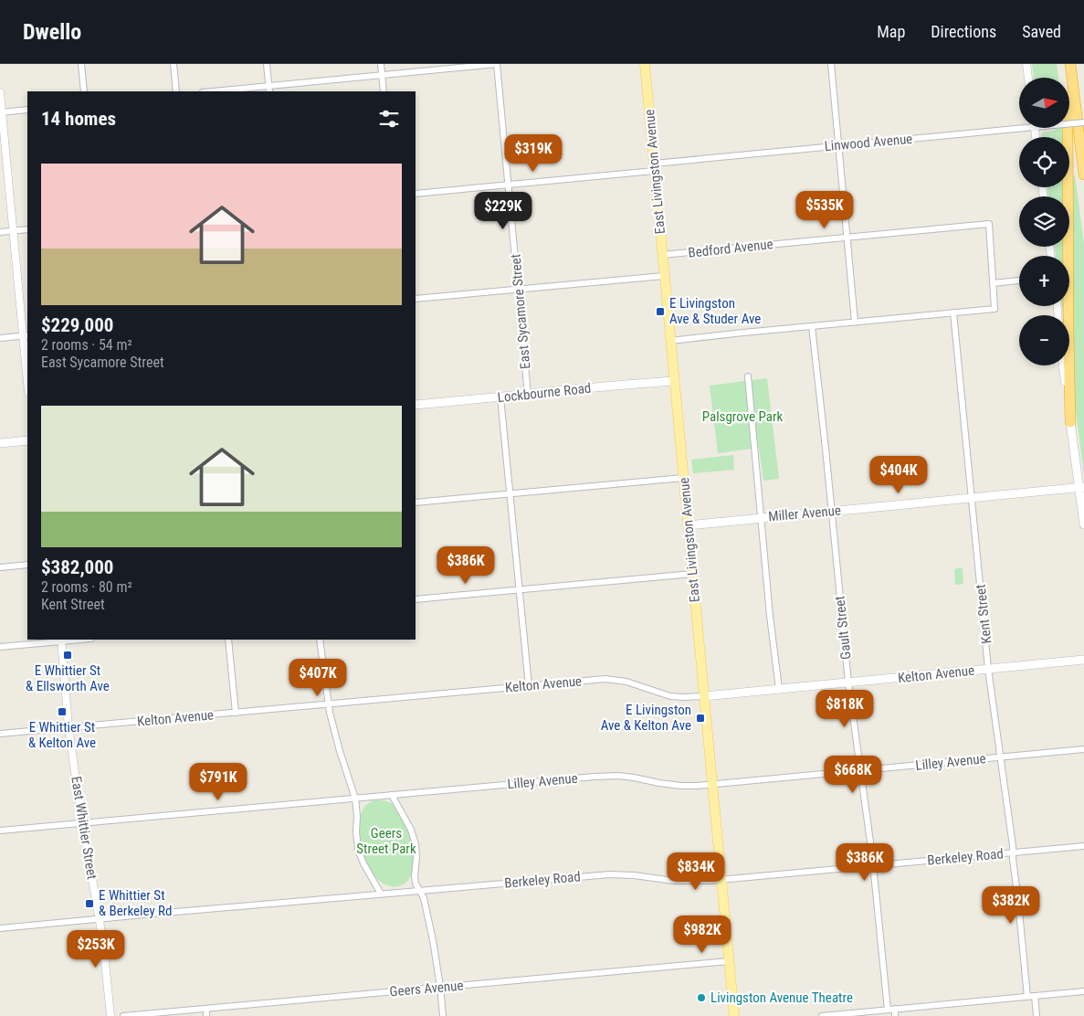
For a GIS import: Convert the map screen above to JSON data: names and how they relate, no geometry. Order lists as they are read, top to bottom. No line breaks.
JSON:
{"streets":{"main road":["East Livingston Avenue","Lockbourne Road","Miller Avenue","Kelton Avenue"],"street":["Linwood Avenue","Bedford Avenue","East Sycamore Street","Kent Street","Gault Street","Lilley Avenue","East Whittier Street","Berkeley Road","Geers Avenue"]},"crossings":[["Linwood Avenue","East Livingston Avenue"],["Linwood Avenue","East Sycamore Street"],["East Livingston Avenue","Bedford Avenue"],["East Livingston Avenue","Lockbourne Road"],["East Livingston Avenue","Miller Avenue"],["East Livingston Avenue","Kelton Avenue"],["East Livingston Avenue","Lilley Avenue"],["East Livingston Avenue","Berkeley Road"],["East Livingston Avenue","Geers Avenue"],["East Sycamore Street","Lockbourne Road"],["Miller Avenue","Kent Street"],["Miller Avenue","Gault Street"],["Kent Street","Kelton Avenue"],["Kent Street","Lilley Avenue"],["Kent Street","Berkeley Road"],["Gault Street","Kelton Avenue"],["Gault Street","Lilley Avenue"],["Gault Street","Berkeley Road"],["Kelton Avenue","East Whittier Street"],["Lilley Avenue","East Whittier Street"],["East Whittier Street","Berkeley Road"]],"parks":["Palsgrove Park","Geers Street Park"],"places":{"transit":["E Livingston Ave & Studer Ave","E Whittier St & Ellsworth Ave","E Whittier St & Kelton Ave","E Livingston Ave & Kelton Ave","E Whittier St & Berkeley Rd"],"other":["Livingston Avenue Theatre"]},"north":"right","page":{"header":"Dwello","nav":["Map","Directions","Saved"],"map_buttons":["+","−"],"heading":"14 homes","price":["$319K","$535K","$229K","$404K","$386K","$407K","$818K","$668K","$791K","$386K","$834K","$382K","$982K","$253K"],"list":[{"name":"$229,000","note":"2 rooms · 54 m² · East Sycamore Street"},{"name":"$382,000","note":"2 rooms · 80 m² · Kent Street"}]}}
